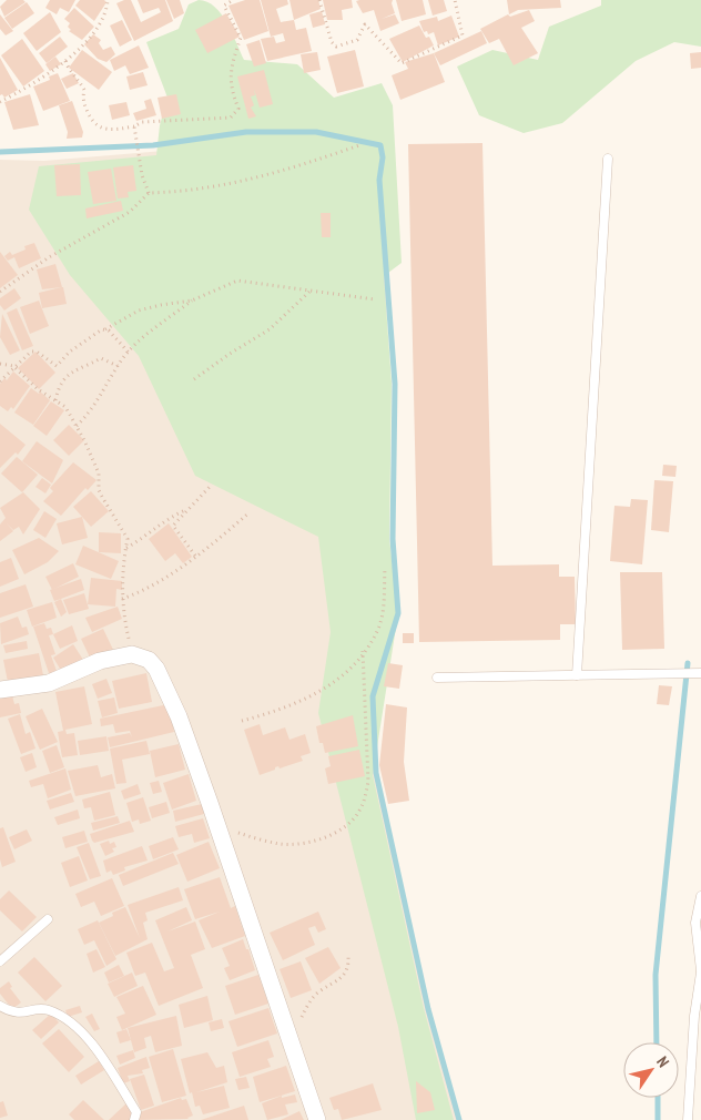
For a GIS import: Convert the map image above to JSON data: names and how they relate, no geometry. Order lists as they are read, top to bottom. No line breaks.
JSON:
{"north":"top right"}
